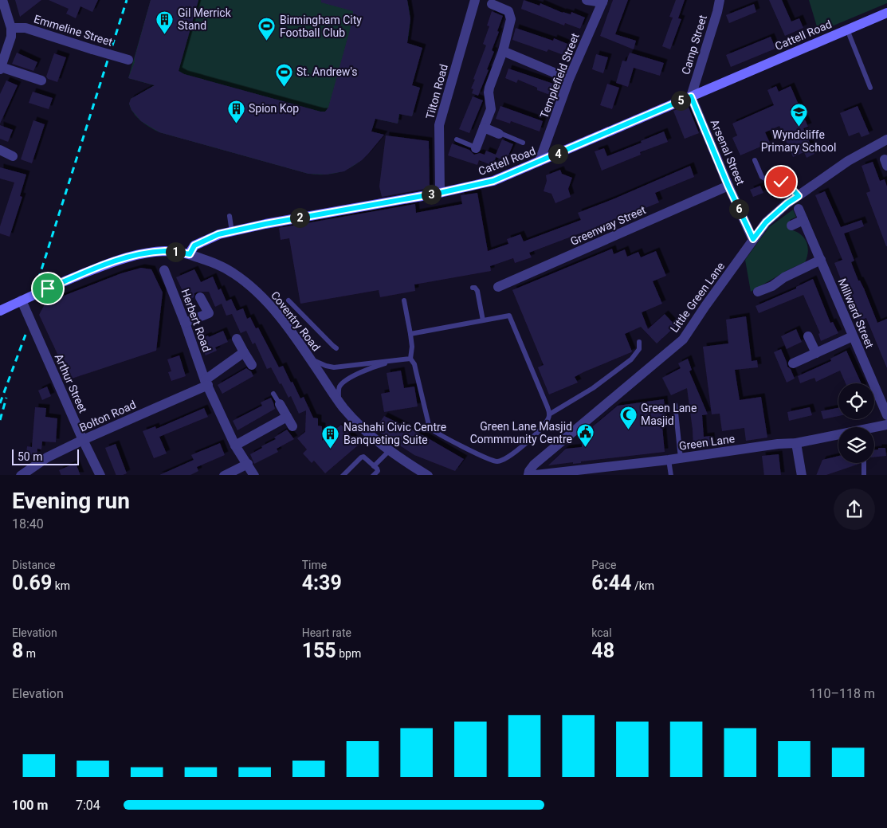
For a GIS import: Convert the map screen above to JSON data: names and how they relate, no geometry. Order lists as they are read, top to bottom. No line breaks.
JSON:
{"streets":{"main road":["Cattell Road","Coventry Road"],"street":["Emmeline Street","Camp Street","Templefield Street","Tilton Road","Arsenal Street","Greenway Street","Little Green Lane","Millward Street","Herbert Road","Arthur Street","Bolton Road","Green Lane"]},"crossings":[["Cattell Road","Camp Street"],["Cattell Road","Templefield Street"],["Cattell Road","Tilton Road"],["Cattell Road","Arsenal Street"],["Cattell Road","Coventry Road"],["Camp Street","Arsenal Street"],["Arsenal Street","Greenway Street"],["Arsenal Street","Little Green Lane"],["Little Green Lane","Green Lane"],["Herbert Road","Bolton Road"],["Coventry Road","Arthur Street"],["Arthur Street","Bolton Road"]],"places":{"building":["Gil Merrick Stand","Spion Kop","Nashahi Civic Centre Banqueting Suite"],"sports":["Birmingham City Football Club","St. Andrew's"],"school or university":["Wyndcliffe Primary School"],"mosque":["Green Lane Masjid"],"public building":["Green Lane Masjid Commmunity Centre"]},"scale_bar":"50 m","page":{"pins":["5","4","3","6","2","1"],"scale":"50 m","heading":["Evening run","18:40"],"stats":[["Distance","0.69 km"],["Time","4:39"],["Pace","6:44 /km"],["Elevation","8 m"],["Heart rate","155 bpm"],["kcal","48"]],"chart":["Elevation","110–118 m"],"list":[{"name":"100 m","note":"7:04"}]}}
